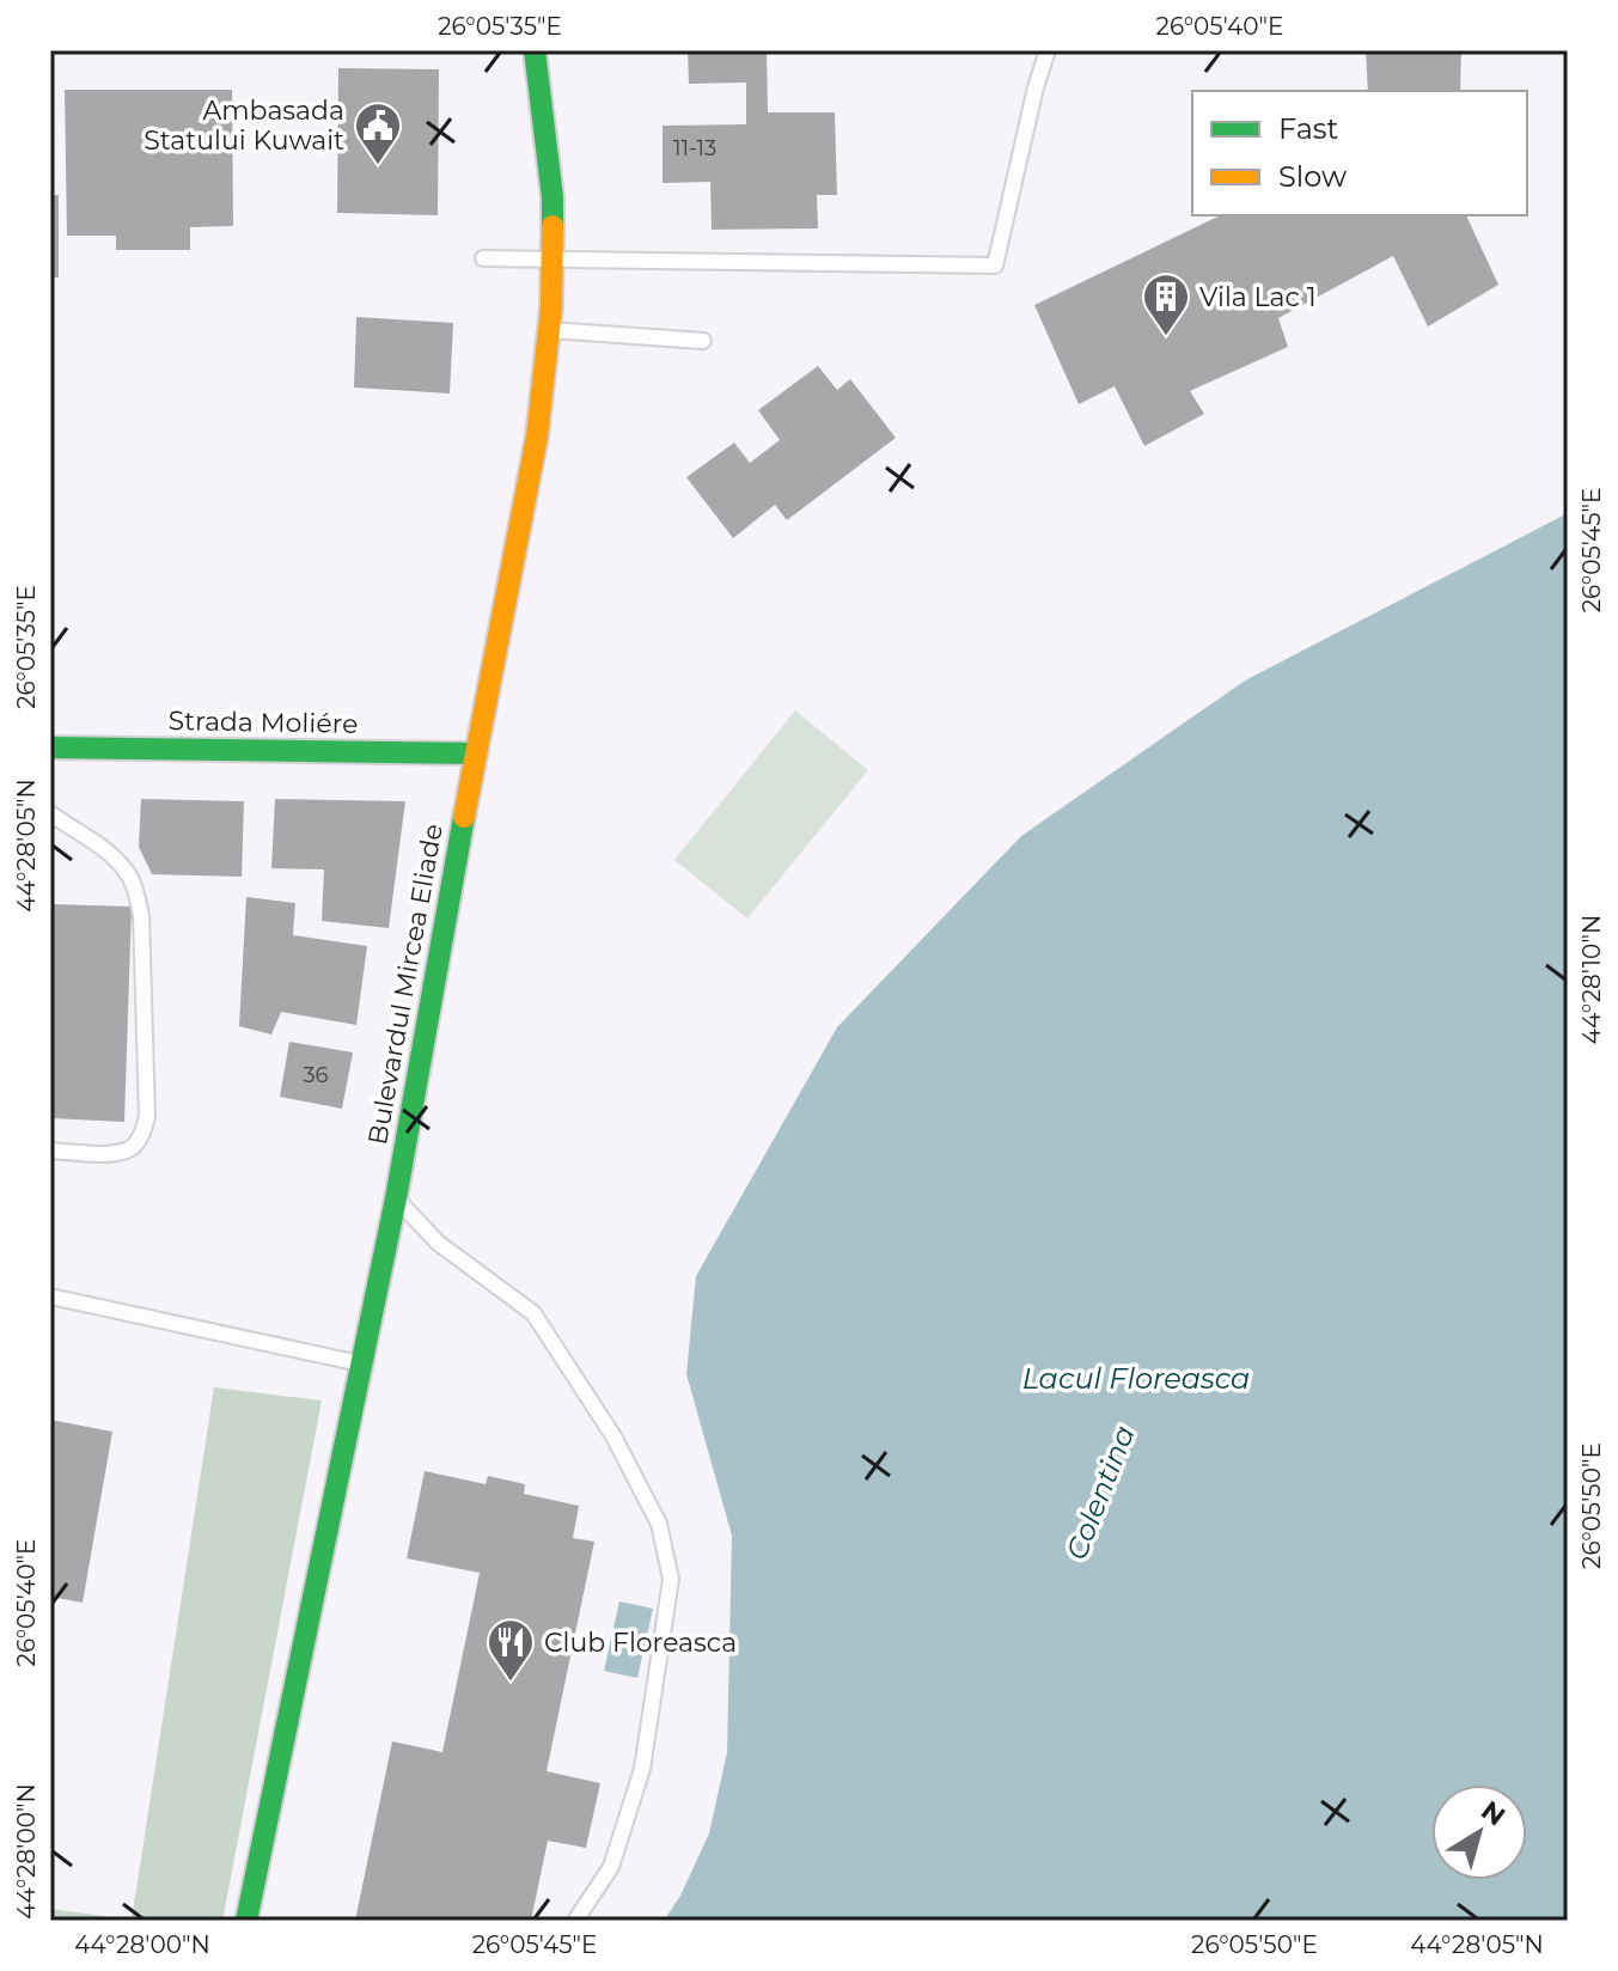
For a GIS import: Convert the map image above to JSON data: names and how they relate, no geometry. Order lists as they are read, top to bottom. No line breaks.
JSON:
{"streets":{"street":["Strada Moliére","Bulevardul Mircea Eliade"]},"crossings":[["Strada Moliére","Bulevardul Mircea Eliade"]],"water":["Lacul Floreasca","Colentina"],"places":{"public building":["Ambasada Statului Kuwait"],"building":["Vila Lac 1"],"restaurant":["Club Floreasca"]},"house_numbers":["11-13","36"],"legend":["Fast","Slow"],"north":"top right","coordinates":["26°05'35\"E","26°05'40\"E","26°05'45\"E","44°28'05\"N","44°28'10\"N","26°05'50\"E","44°28'00\"N"]}
